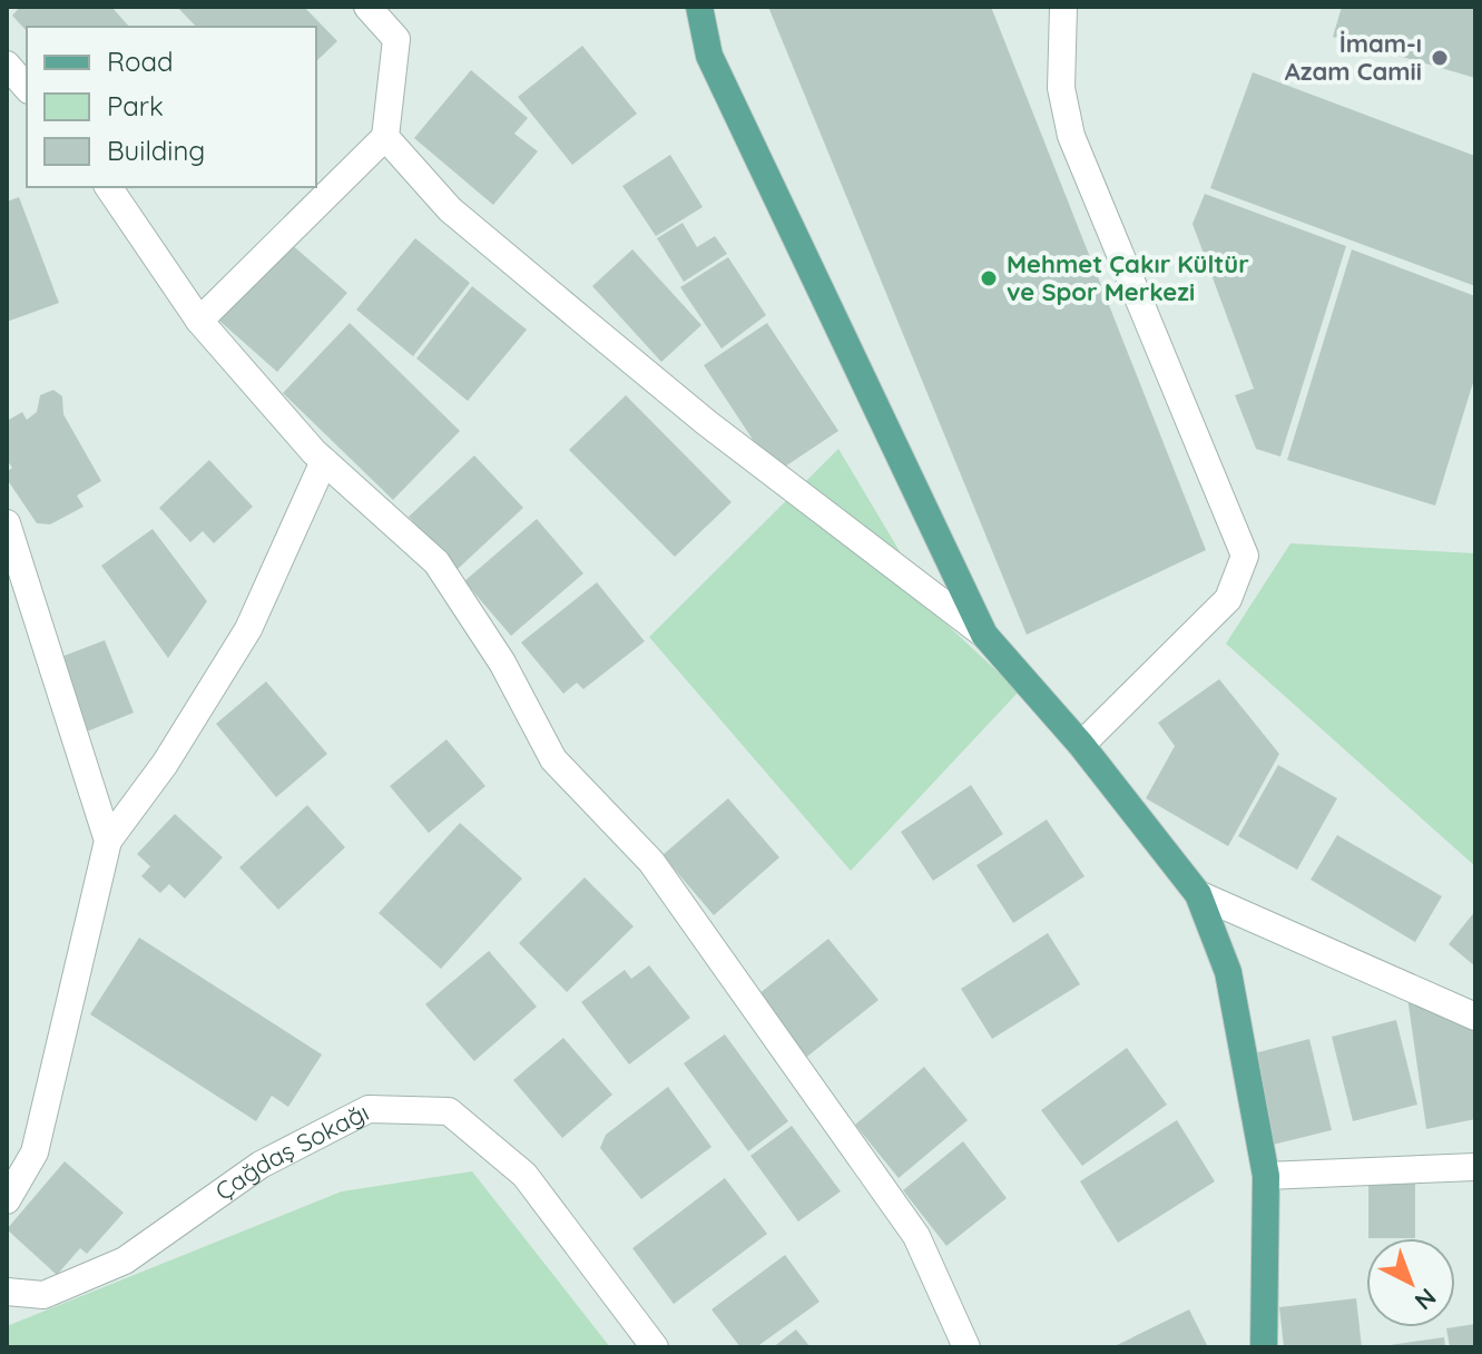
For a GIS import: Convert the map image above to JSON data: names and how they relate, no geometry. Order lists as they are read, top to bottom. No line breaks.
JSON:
{"streets":{"street":["Çağdaş Sokağı"]},"places":["İmam-ı Azam Camii","Mehmet Çakır Kültür ve Spor Merkezi"],"legend":["Road","Park","Building"],"north":"bottom right"}
